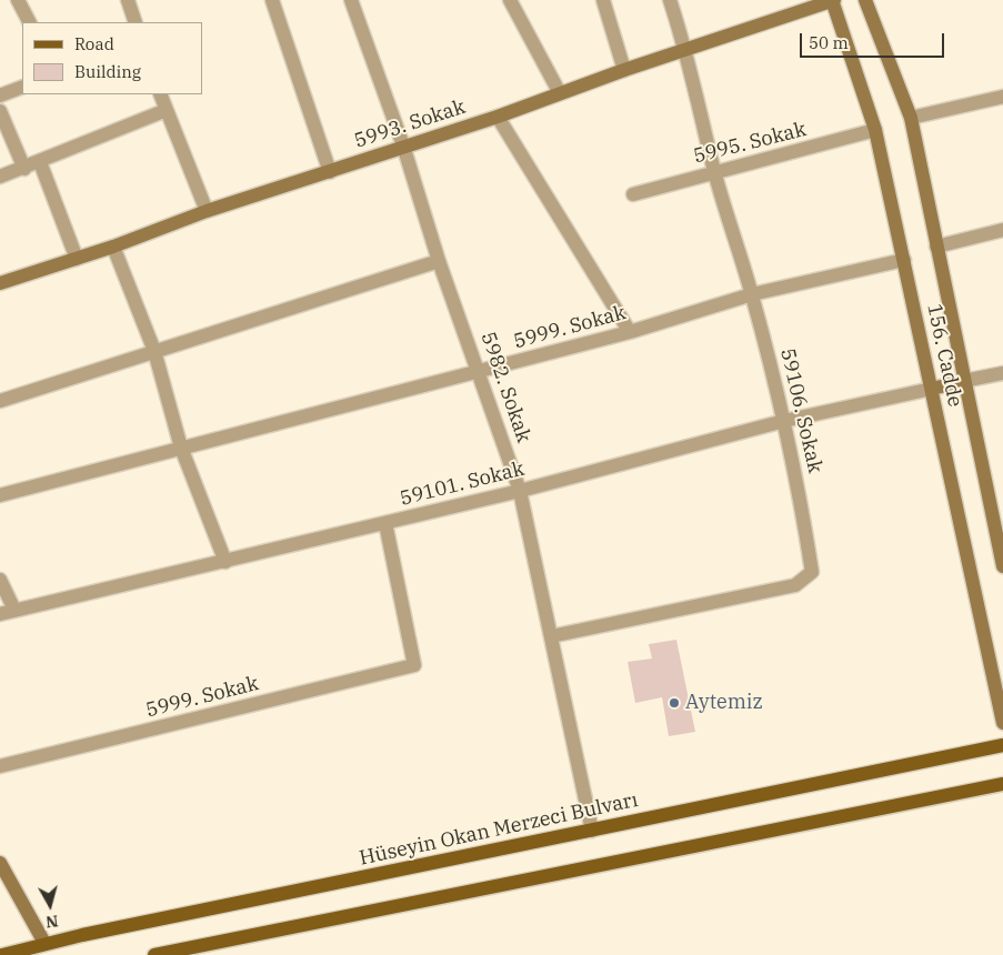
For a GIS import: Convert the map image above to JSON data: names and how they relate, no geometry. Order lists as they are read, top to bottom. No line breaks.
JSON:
{"streets":{"main road":["Hüseyin Okan Merzeci Bulvarı"],"street":["5993. Sokak","5995. Sokak","5999. Sokak","156. Cadde","5982. Sokak","59106. Sokak","59101. Sokak"]},"crossings":[["5993. Sokak","156. Cadde"],["5993. Sokak","5982. Sokak"],["5993. Sokak","59106. Sokak"],["5995. Sokak","156. Cadde"],["5995. Sokak","59106. Sokak"],["5999. Sokak","156. Cadde"],["5999. Sokak","5982. Sokak"],["5999. Sokak","59106. Sokak"],["5999. Sokak","59101. Sokak"],["156. Cadde","59101. Sokak"],["5982. Sokak","59106. Sokak"],["5982. Sokak","59101. Sokak"],["5982. Sokak","Hüseyin Okan Merzeci Bulvarı"],["59106. Sokak","59101. Sokak"]],"places":["Aytemiz"],"legend":["Road","Building"],"scale_bar":"50 m","north":"bottom"}
